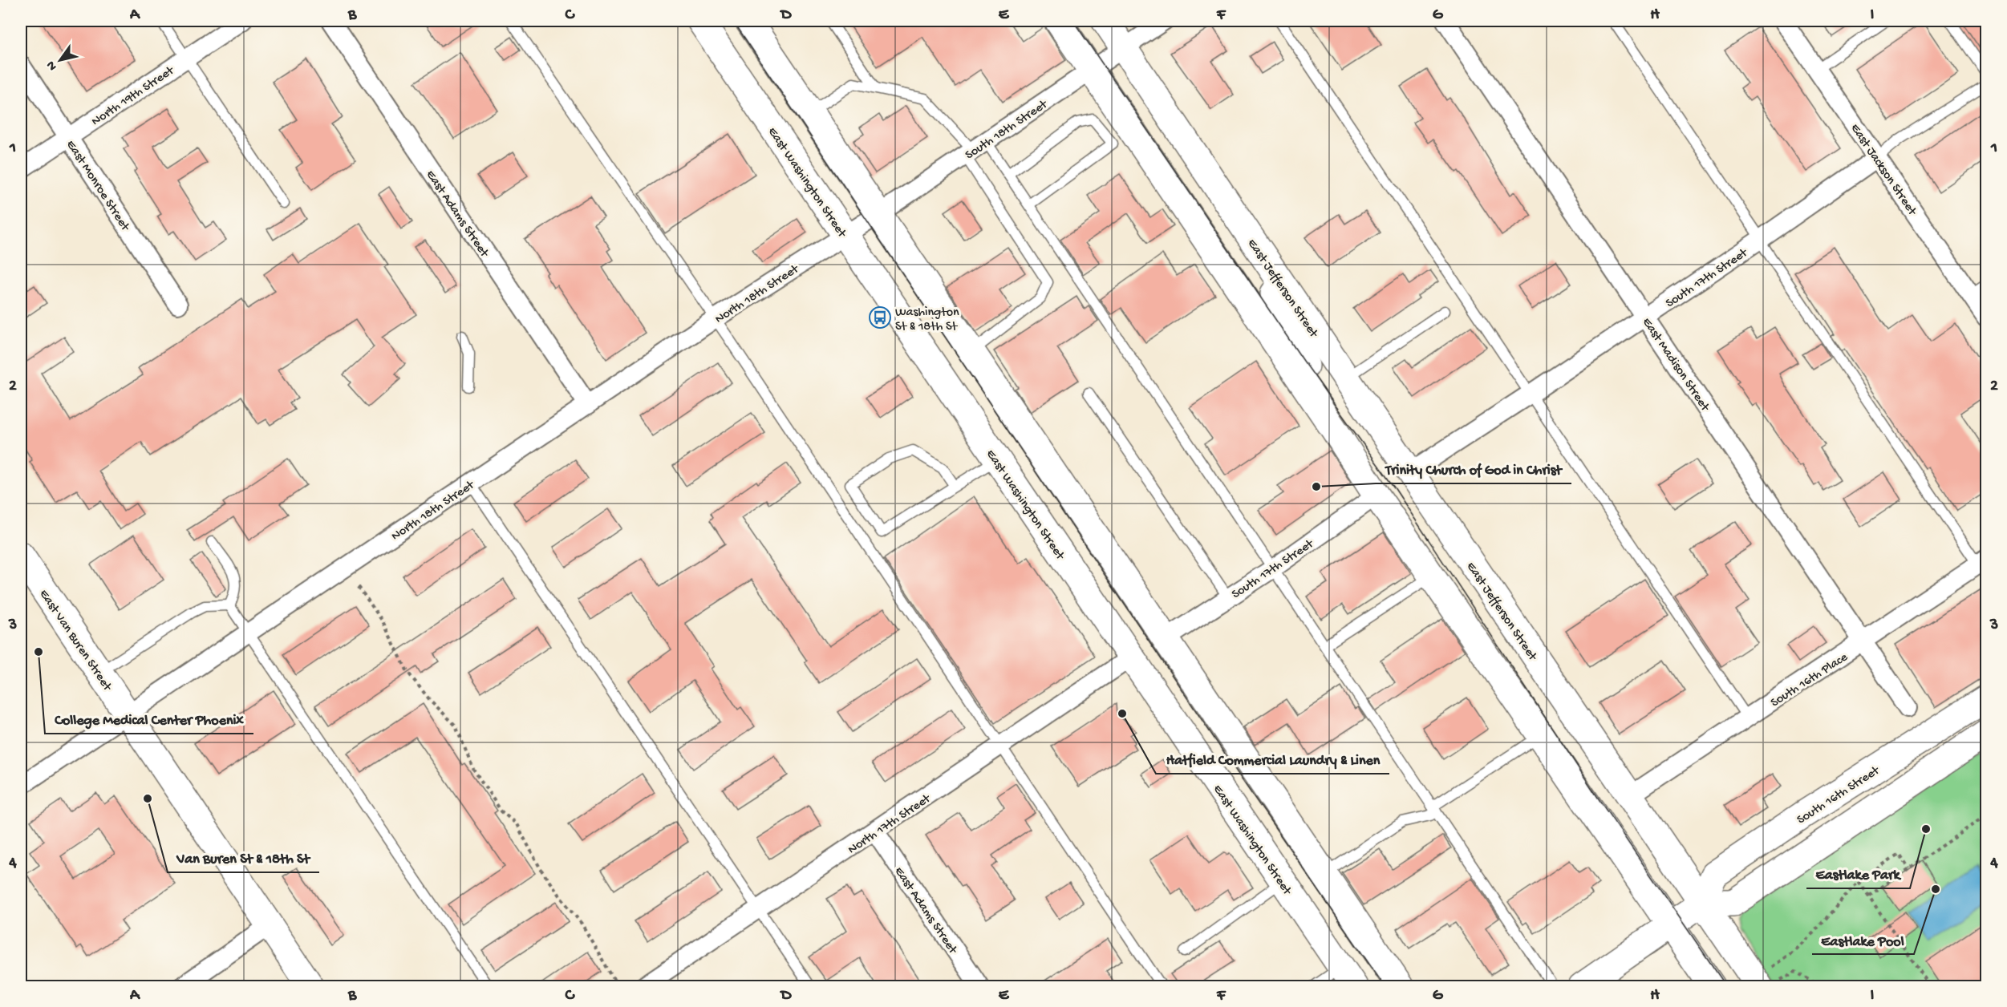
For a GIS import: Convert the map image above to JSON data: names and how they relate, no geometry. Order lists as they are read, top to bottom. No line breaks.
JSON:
{"streets":{"main road":["East Washington Street","East Jefferson Street","East Van Buren Street","South 16th Street"],"street":["North 19th Street","South 18th Street","East Jackson Street","East Monroe Street","East Adams Street","South 17th Street","North 18th Street","East Madison Street","South 16th Place","North 17th Street"]},"crossings":[["North 19th Street","East Monroe Street"],["South 18th Street","East Washington Street"],["South 18th Street","East Jefferson Street"],["South 18th Street","North 18th Street"],["East Jackson Street","South 17th Street"],["East Washington Street","North 18th Street"],["East Washington Street","North 17th Street"],["East Adams Street","North 18th Street"],["East Adams Street","North 17th Street"],["South 17th Street","East Jefferson Street"],["South 17th Street","East Madison Street"],["East Jefferson Street","South 16th Place"],["East Jefferson Street","South 16th Street"],["North 18th Street","East Van Buren Street"],["East Madison Street","South 16th Place"]],"places":{"bus stop":["Washington St & 18th St"],"other":["Trinity Church of God in Christ","College Medical Center Phoenix","Hatfield Commercial Laundry & Linen","Van Buren St & 18th St","Eastlake Park","Eastlake Pool"]},"north":"bottom left","grid":{"columns":["A","B","C","D","E","F","G","H","I"],"rows":["1","2","3","4"]}}
